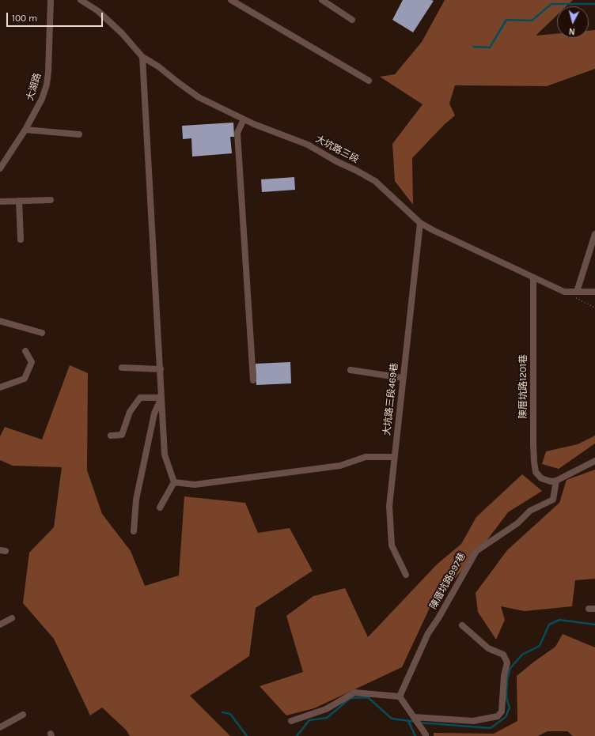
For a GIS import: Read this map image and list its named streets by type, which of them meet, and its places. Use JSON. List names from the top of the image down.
{
  "streets": {
    "street": [
      "大湖路",
      "大坑路三段",
      "陳厝坑路1201巷",
      "大坑路三段469巷",
      "陳厝坑路997巷"
    ]
  },
  "crossings": [
    ["大坑路三段", "陳厝坑路1201巷"],
    ["大坑路三段", "大坑路三段469巷"],
    ["陳厝坑路1201巷", "陳厝坑路997巷"]
  ],
  "scale_bar": "100 m",
  "north": "bottom"
}
